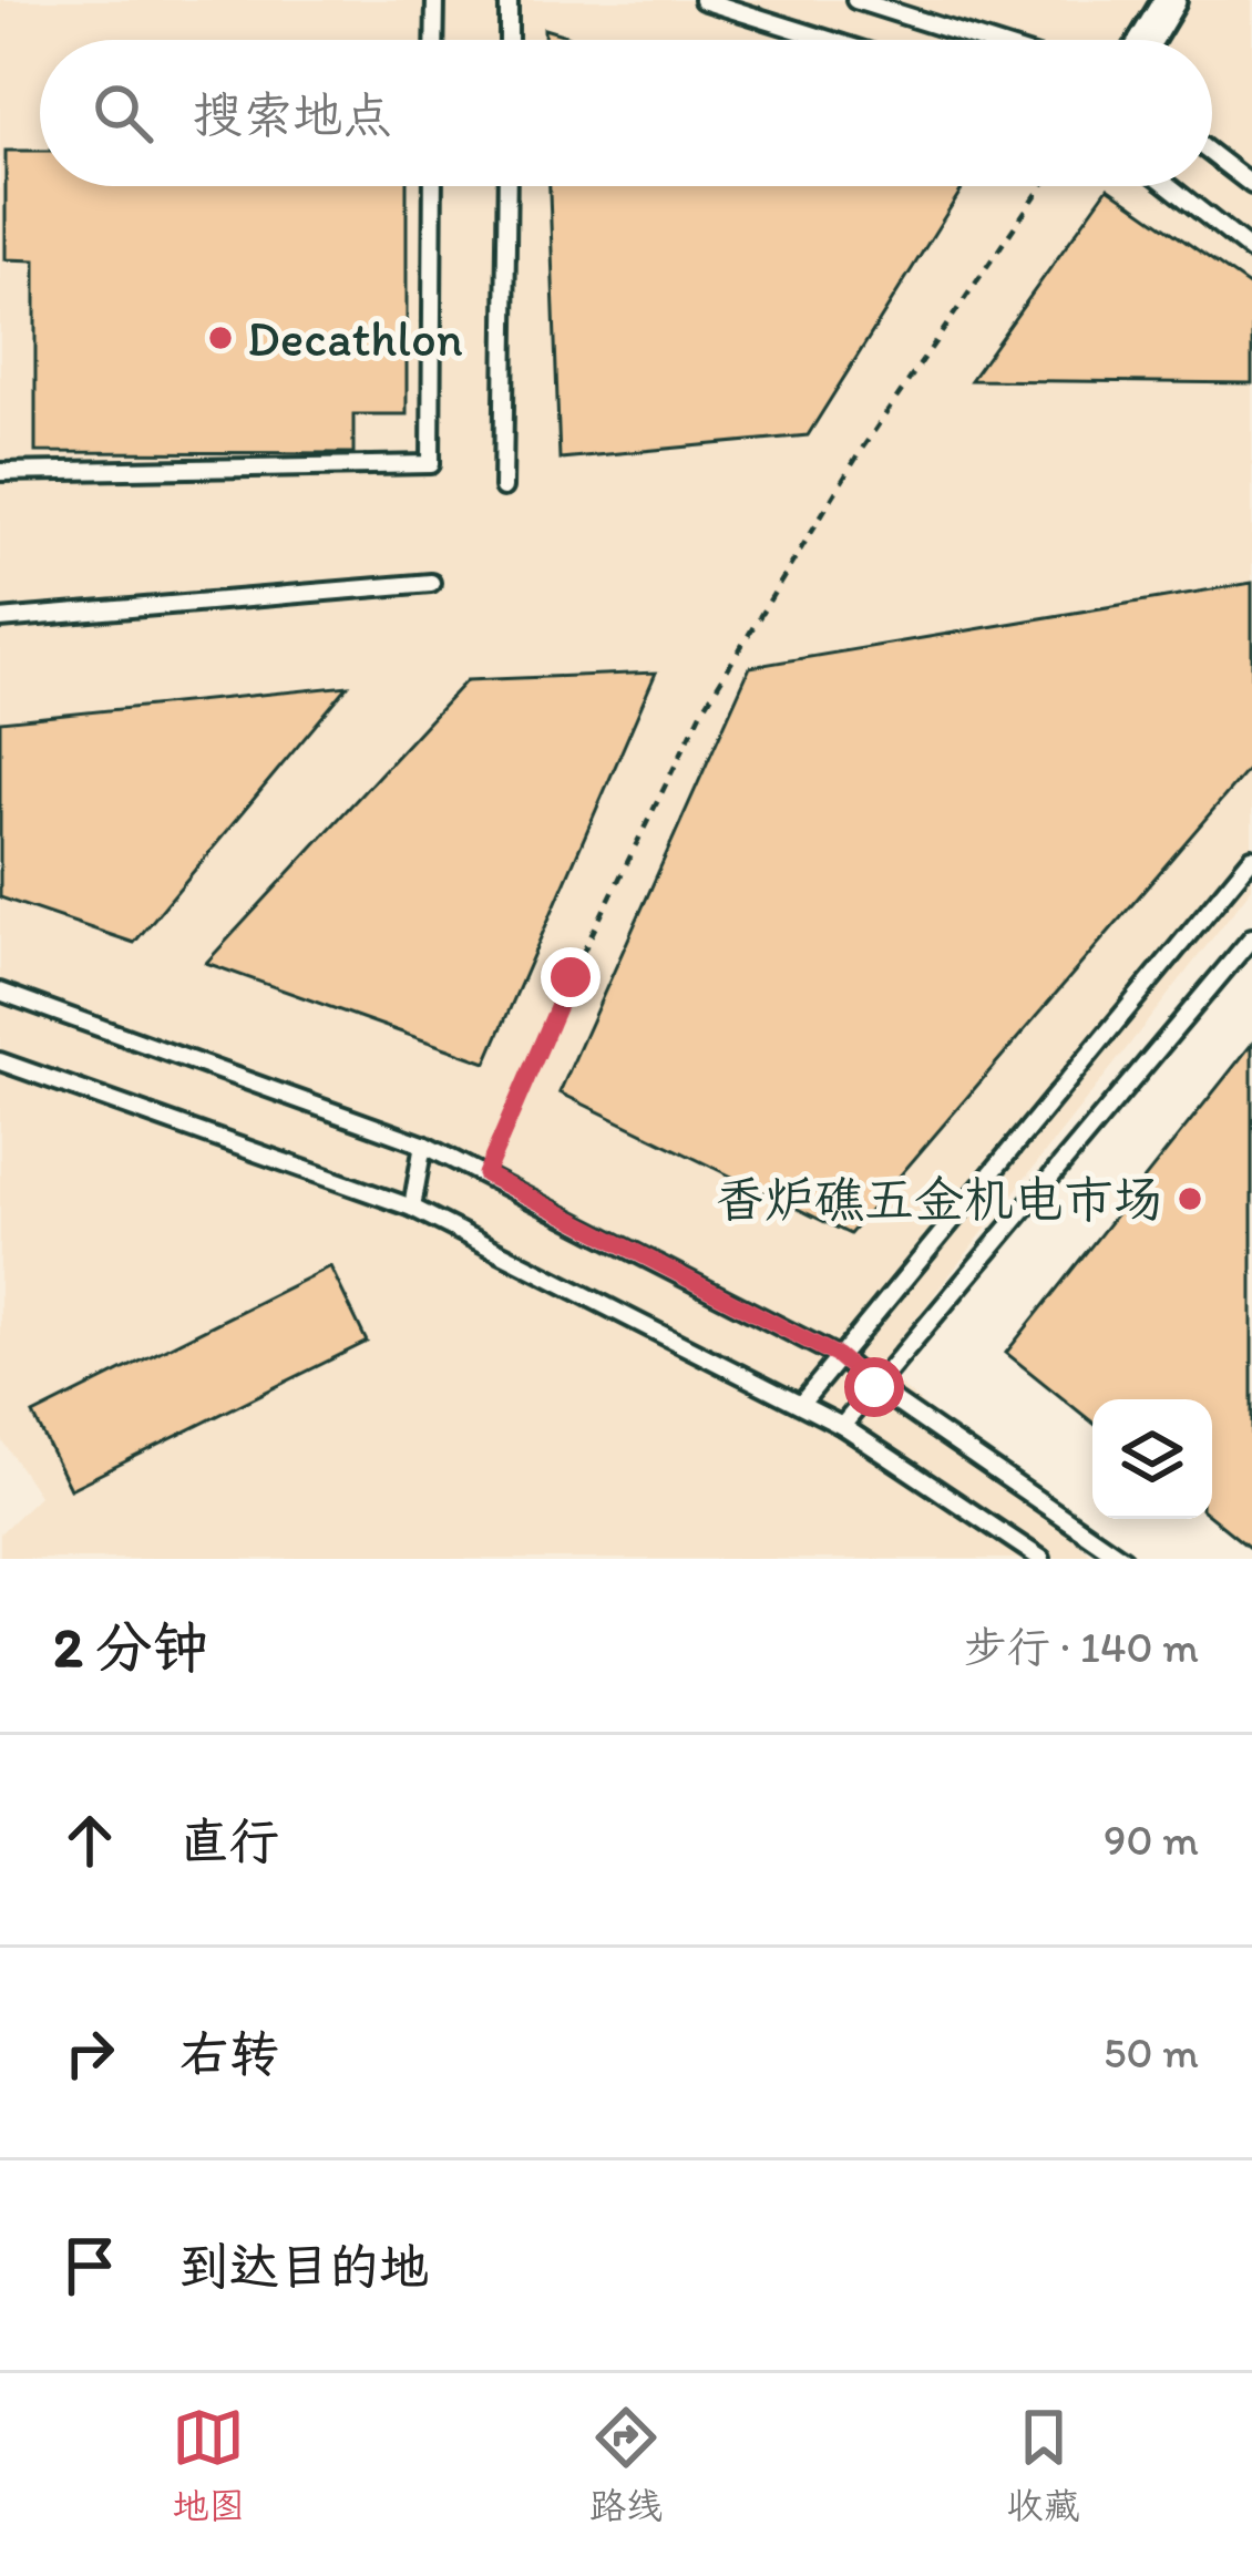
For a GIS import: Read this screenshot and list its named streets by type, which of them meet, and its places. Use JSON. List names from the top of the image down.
{
  "places": ["Decathlon", "香炉礁五金机电市场"],
  "page": {
    "search": "搜索地点",
    "heading": ["2 分钟", "步行 · 140 m"],
    "list": [
      ["直行", "90 m"],
      ["右转", "50 m"],
      "到达目的地"
    ],
    "nav": ["地图", "路线", "收藏"]
  }
}
